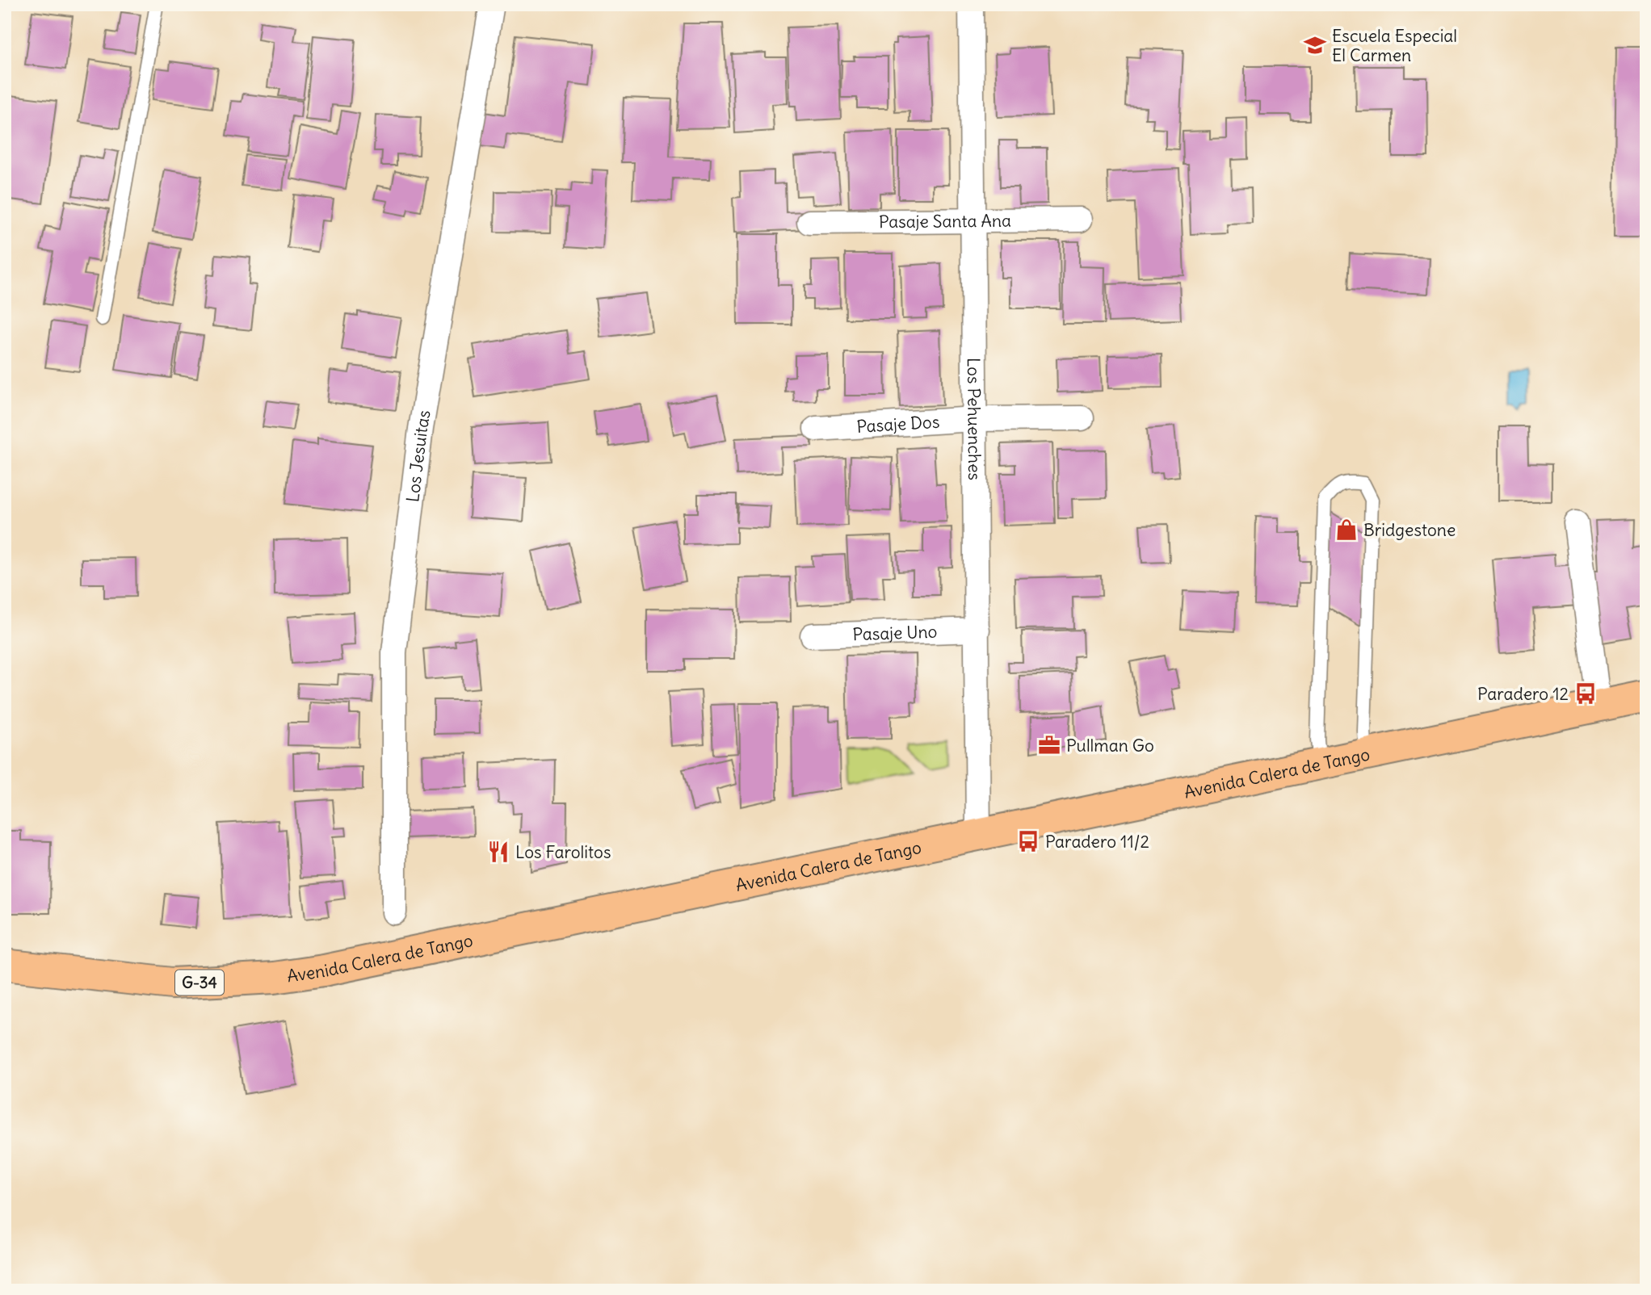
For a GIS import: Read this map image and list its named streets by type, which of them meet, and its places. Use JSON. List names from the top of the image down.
{
  "streets": {
    "main road": ["Avenida Calera de Tango", "G-34"],
    "street": [
      "Pasaje Santa Ana",
      "Los Pehuenches",
      "Pasaje Dos",
      "Los Jesuitas",
      "Pasaje Uno"
    ]
  },
  "crossings": [
    ["Pasaje Santa Ana", "Los Pehuenches"],
    ["Los Pehuenches", "Pasaje Dos"],
    ["Los Pehuenches", "Pasaje Uno"],
    ["Los Pehuenches", "Avenida Calera de Tango"]
  ],
  "places": {
    "school or university": ["Escuela Especial El Carmen"],
    "shop": ["Bridgestone"],
    "bus stop": ["Paradero 12", "Paradero 11/2"],
    "office": ["Pullman Go"],
    "restaurant": ["Los Farolitos"]
  }
}
